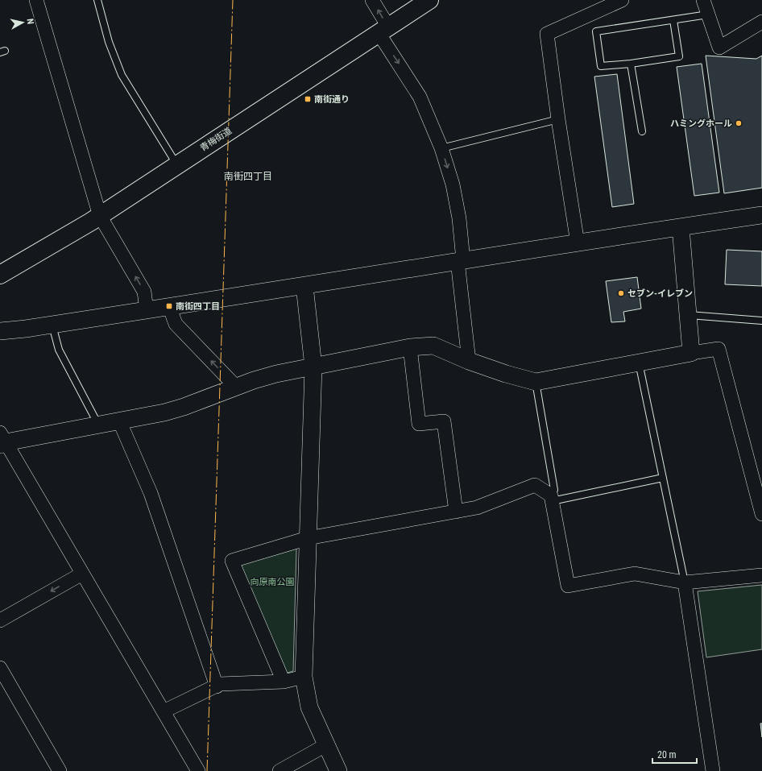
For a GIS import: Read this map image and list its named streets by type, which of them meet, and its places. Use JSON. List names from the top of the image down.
{
  "streets": {
    "main road": ["青梅街道"]
  },
  "districts": ["南街四丁目"],
  "parks": ["向原南公園"],
  "places": {
    "transit": ["南街通り", "南街四丁目"],
    "other": ["ハミングホール", "セブン-イレブン"]
  },
  "scale_bar": "20 m",
  "north": "right"
}
